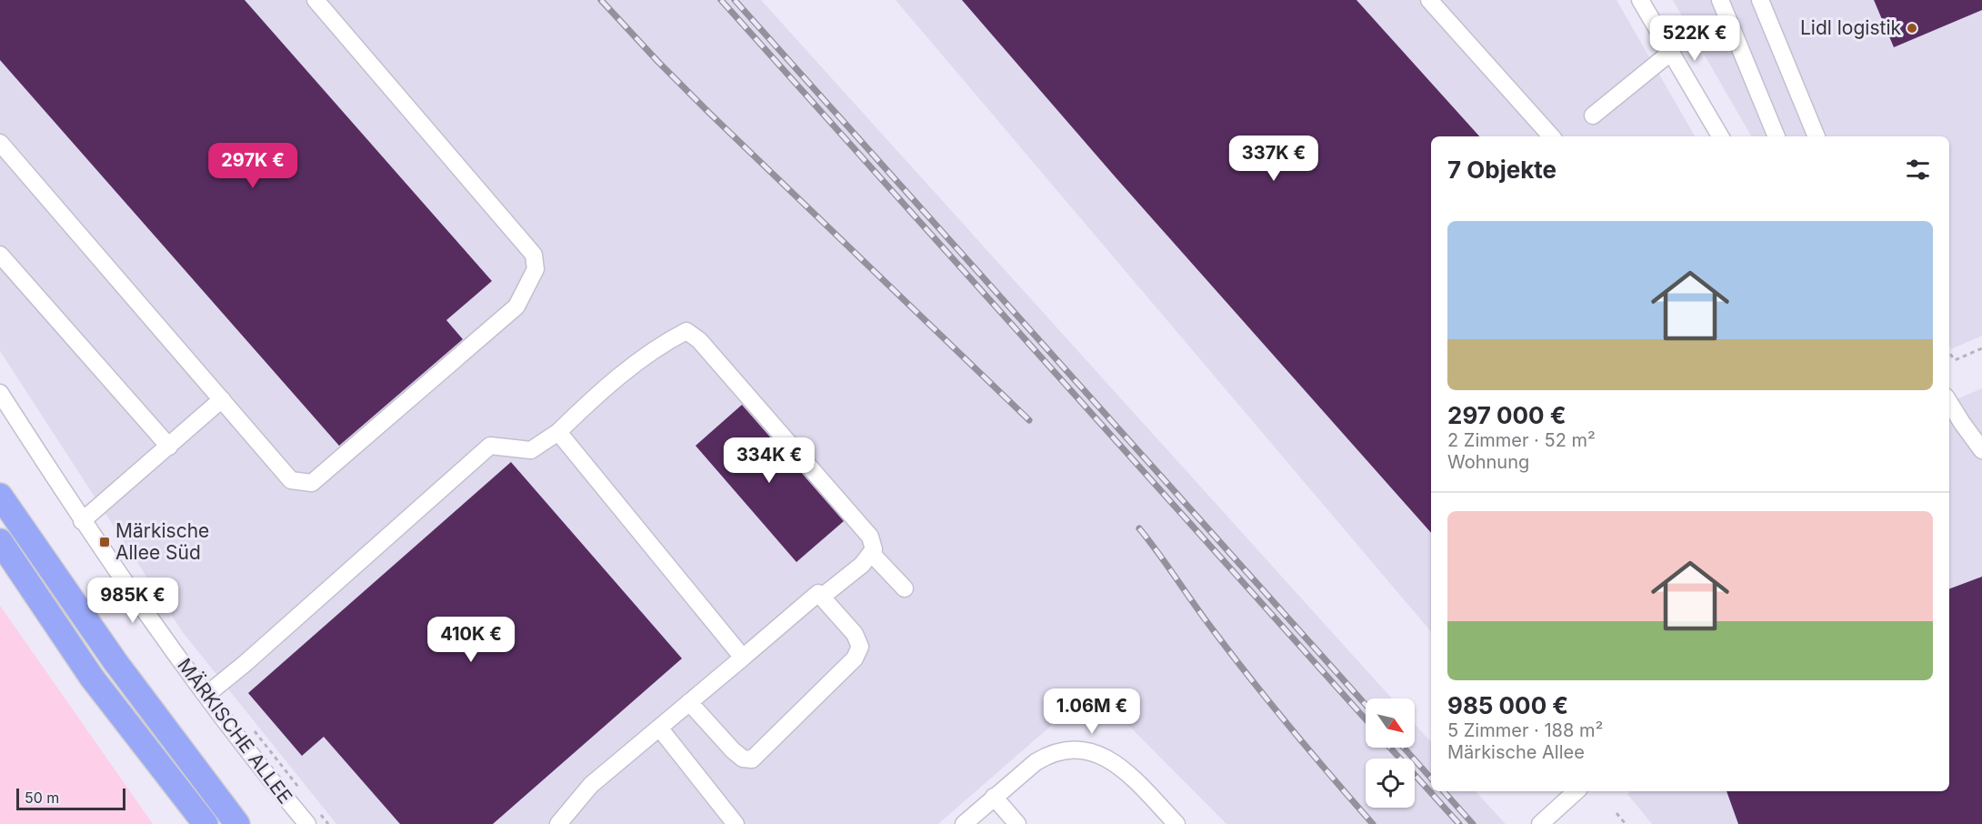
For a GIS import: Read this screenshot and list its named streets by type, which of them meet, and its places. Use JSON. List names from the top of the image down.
{
  "streets": {
    "street": ["MÄRKISCHE ALLEE"]
  },
  "places": {
    "other": ["Lidl logistik"],
    "transit": ["Märkische Allee Süd"]
  },
  "scale_bar": "50 m",
  "north": "bottom right",
  "page": {
    "price": [
      "522K €",
      "337K €",
      "297K €",
      "334K €",
      "985K €",
      "410K €",
      "1.06M €"
    ],
    "heading": "7 Objekte",
    "list": [
      {
        "name": "297 000 €",
        "note": "2 Zimmer · 52 m² · Wohnung"
      },
      {
        "name": "985 000 €",
        "note": "5 Zimmer · 188 m² · Märkische Allee"
      }
    ],
    "scale": "50 m"
  }
}
